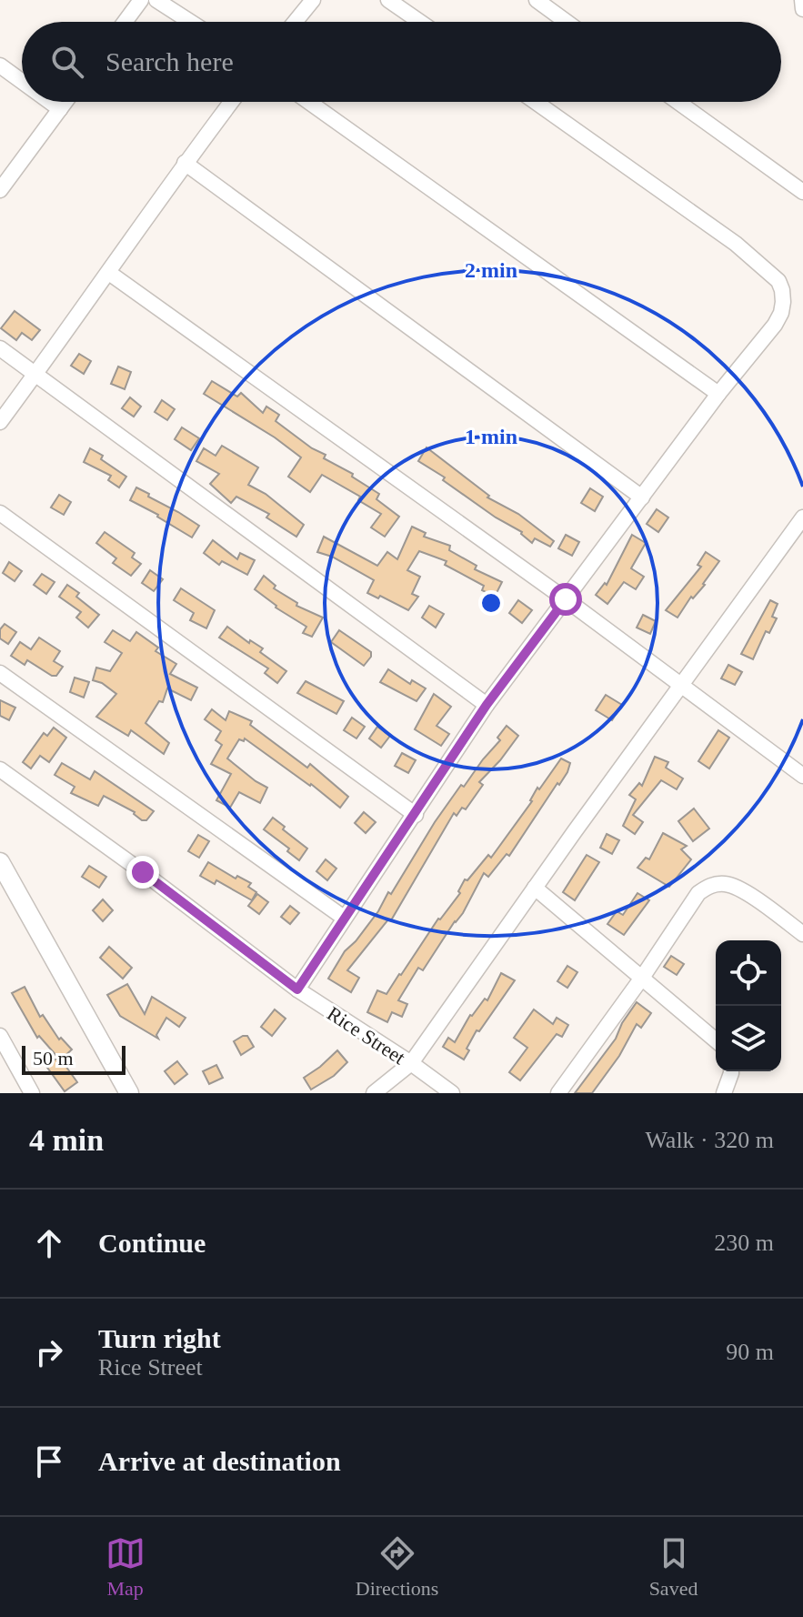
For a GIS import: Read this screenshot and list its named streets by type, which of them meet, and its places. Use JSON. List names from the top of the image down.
{
  "streets": {
    "street": ["Rice Street"]
  },
  "scale_bar": "50 m",
  "page": {
    "search": "Search here",
    "scale": "50 m",
    "heading": ["4 min", "Walk · 320 m"],
    "list": [
      ["Continue", "230 m"],
      ["Turn right", "Rice Street", "90 m"],
      "Arrive at destination"
    ],
    "nav": ["Map", "Directions", "Saved"]
  },
  "rings": ["2 min", "1 min"]
}
